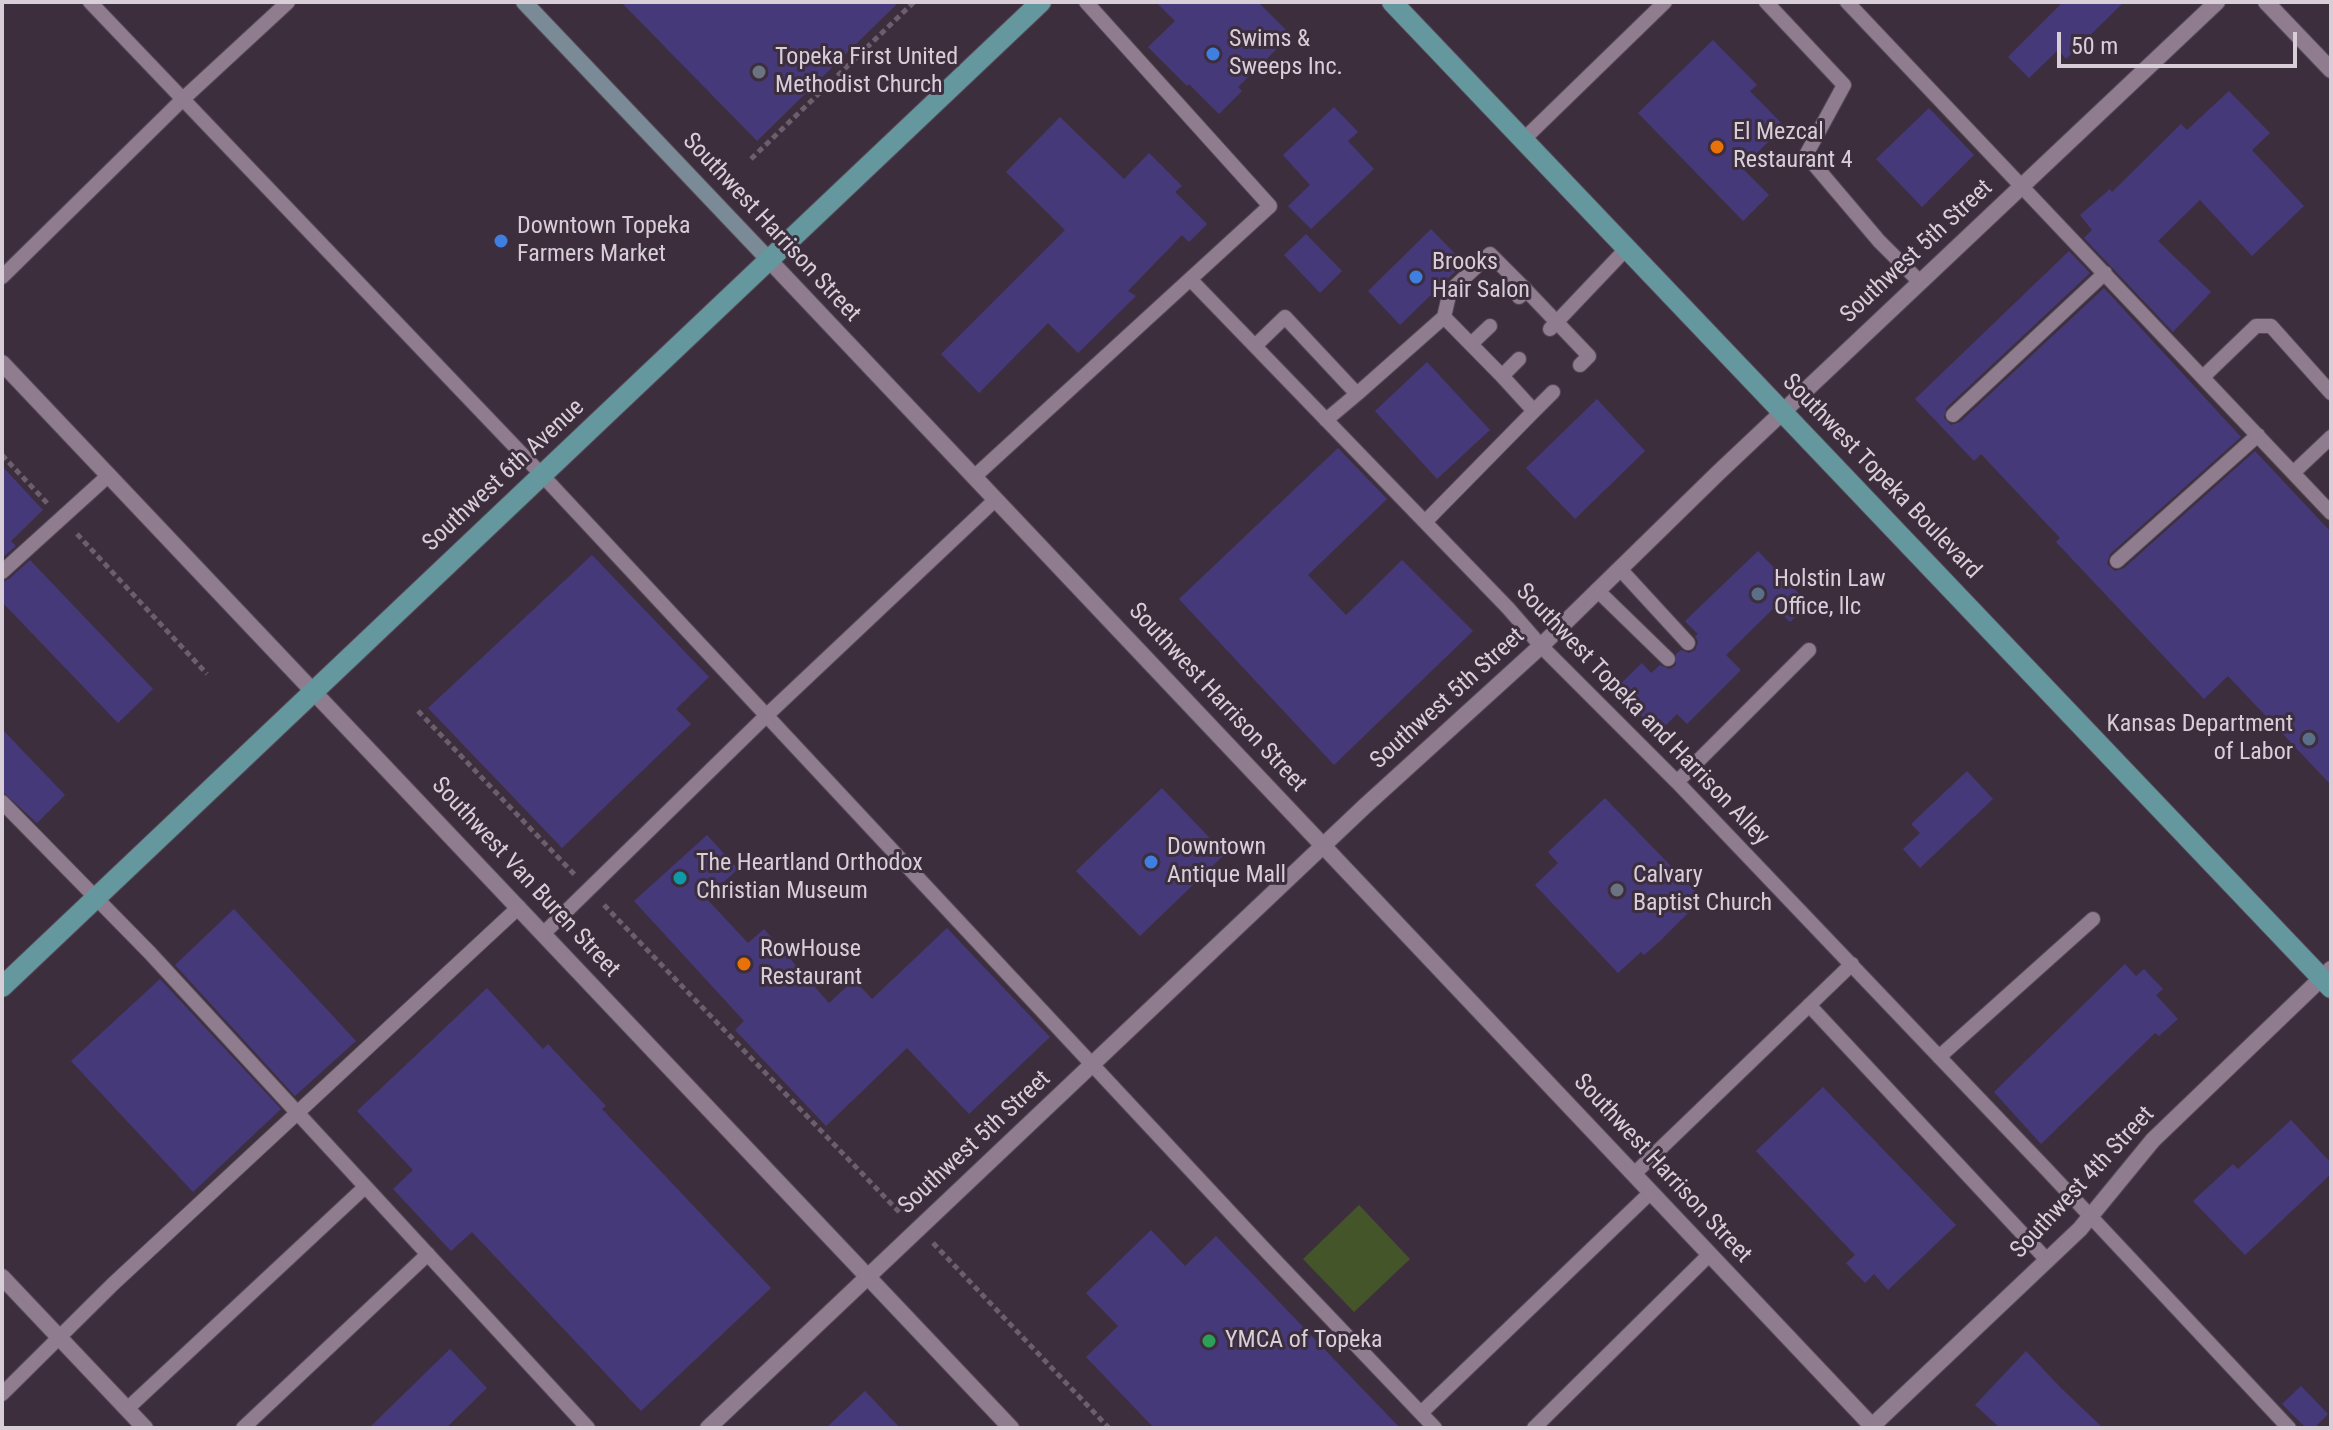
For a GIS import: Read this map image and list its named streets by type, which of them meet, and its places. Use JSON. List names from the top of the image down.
{
  "streets": {
    "main road": ["Southwest Harrison Street", "Southwest 6th Avenue", "Southwest Topeka Boulevard"],
    "street": ["Southwest 5th Street", "Southwest Van Buren Street", "Southwest 4th Street"],
    "lane": ["Southwest Topeka and Harrison Alley"]
  },
  "crossings": [
    ["Southwest Harrison Street", "Southwest 5th Street"],
    ["Southwest Harrison Street", "Southwest 6th Avenue"],
    ["Southwest Harrison Street", "Southwest 4th Street"],
    ["Southwest 5th Street", "Southwest Topeka Boulevard"],
    ["Southwest 5th Street", "Southwest Topeka and Harrison Alley"],
    ["Southwest 5th Street", "Southwest Van Buren Street"],
    ["Southwest 6th Avenue", "Southwest Van Buren Street"],
    ["Southwest Topeka Boulevard", "Southwest 4th Street"],
    ["Southwest Topeka and Harrison Alley", "Southwest 4th Street"]
  ],
  "places": [
    "Swims & Sweeps Inc.",
    "Topeka First United Methodist Church",
    "El Mezcal Restaurant 4",
    "Downtown Topeka Farmers Market",
    "Brooks Hair Salon",
    "Holstin Law Office, llc",
    "Kansas Department of Labor",
    "Downtown Antique Mall",
    "The Heartland Orthodox Christian Museum",
    "Calvary Baptist Church",
    "RowHouse Restaurant",
    "YMCA of Topeka"
  ],
  "scale_bar": "50 m"
}
